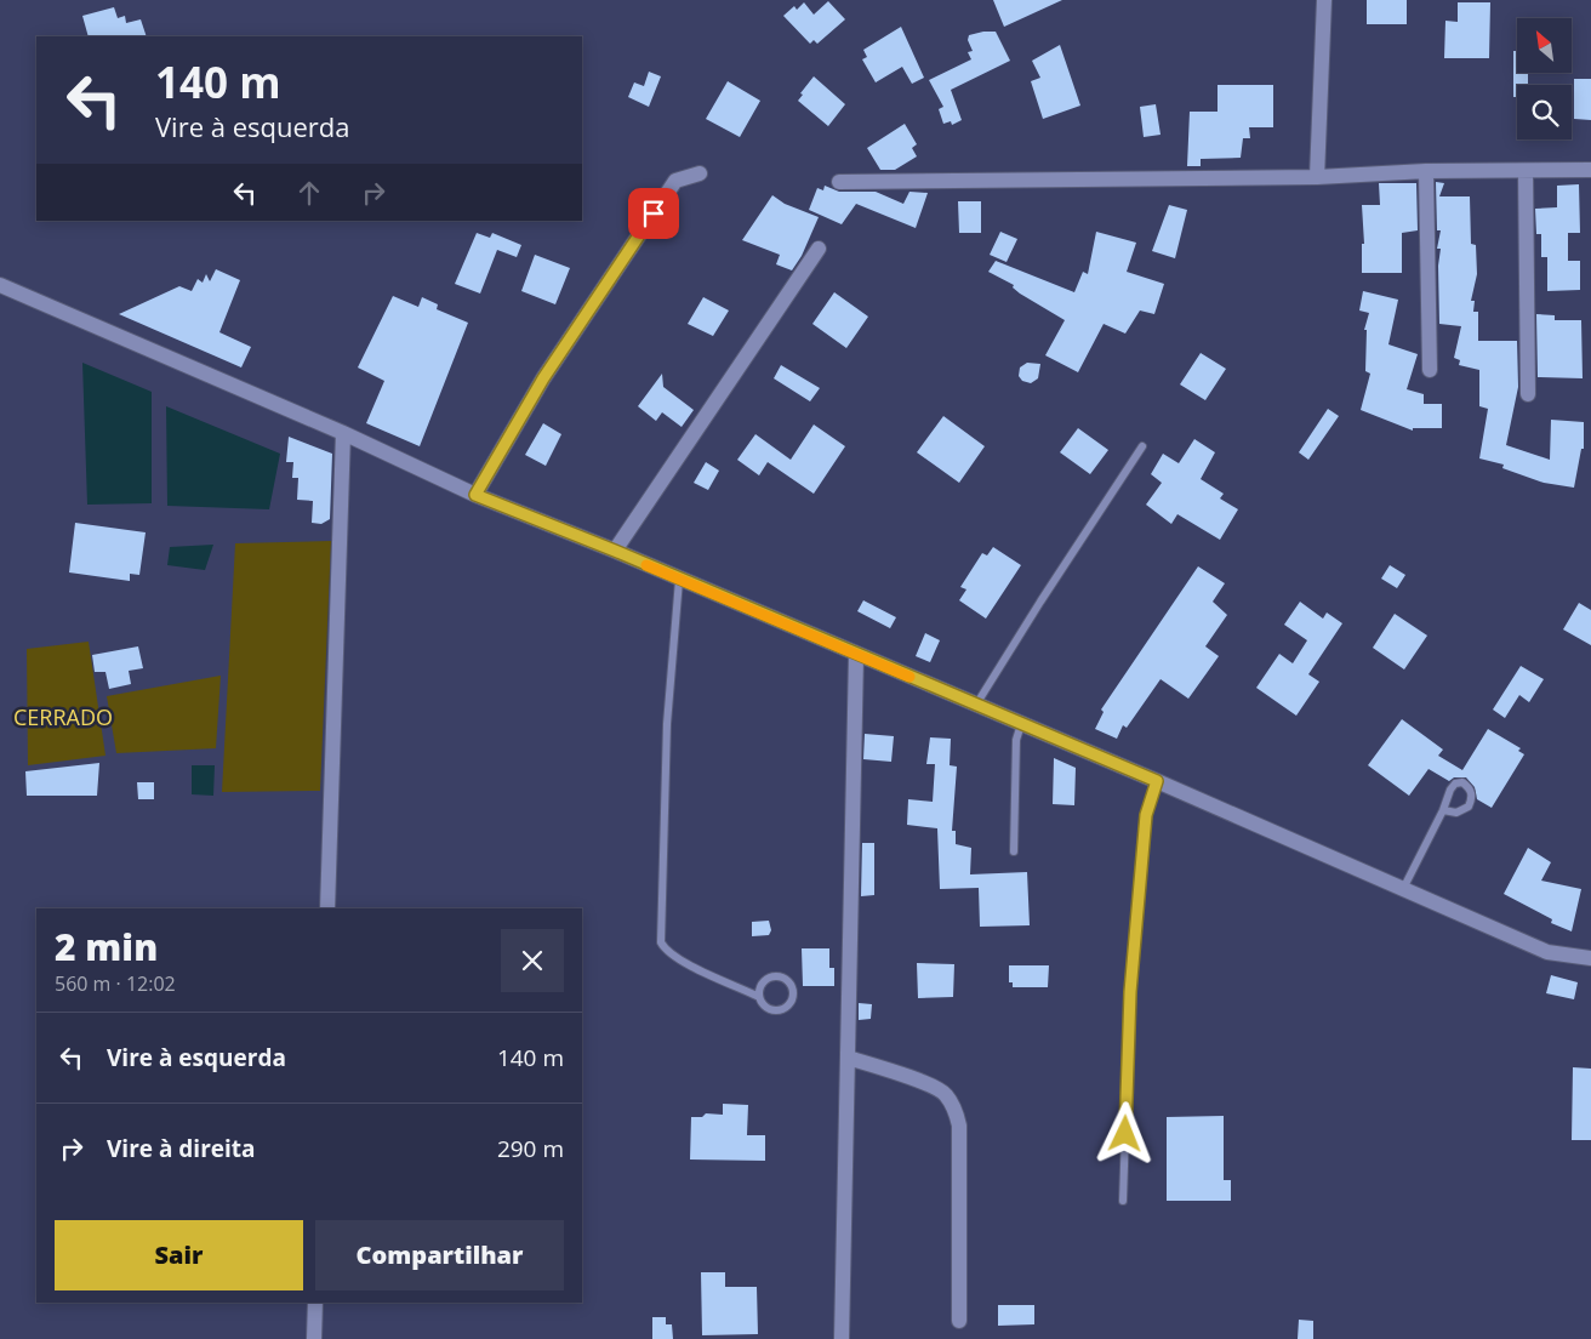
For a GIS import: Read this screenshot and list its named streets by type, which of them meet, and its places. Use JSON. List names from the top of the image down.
{
  "parks": ["CERRADO"],
  "north": "top left",
  "page": {
    "turn": ["140 m", "Vire à esquerda"],
    "heading": ["2 min", "560 m · 12:02"],
    "list": [
      {
        "name": "Vire à esquerda",
        "value": "140 m"
      },
      {
        "name": "Vire à direita",
        "value": "290 m"
      }
    ],
    "buttons": ["Sair", "Compartilhar"]
  }
}
